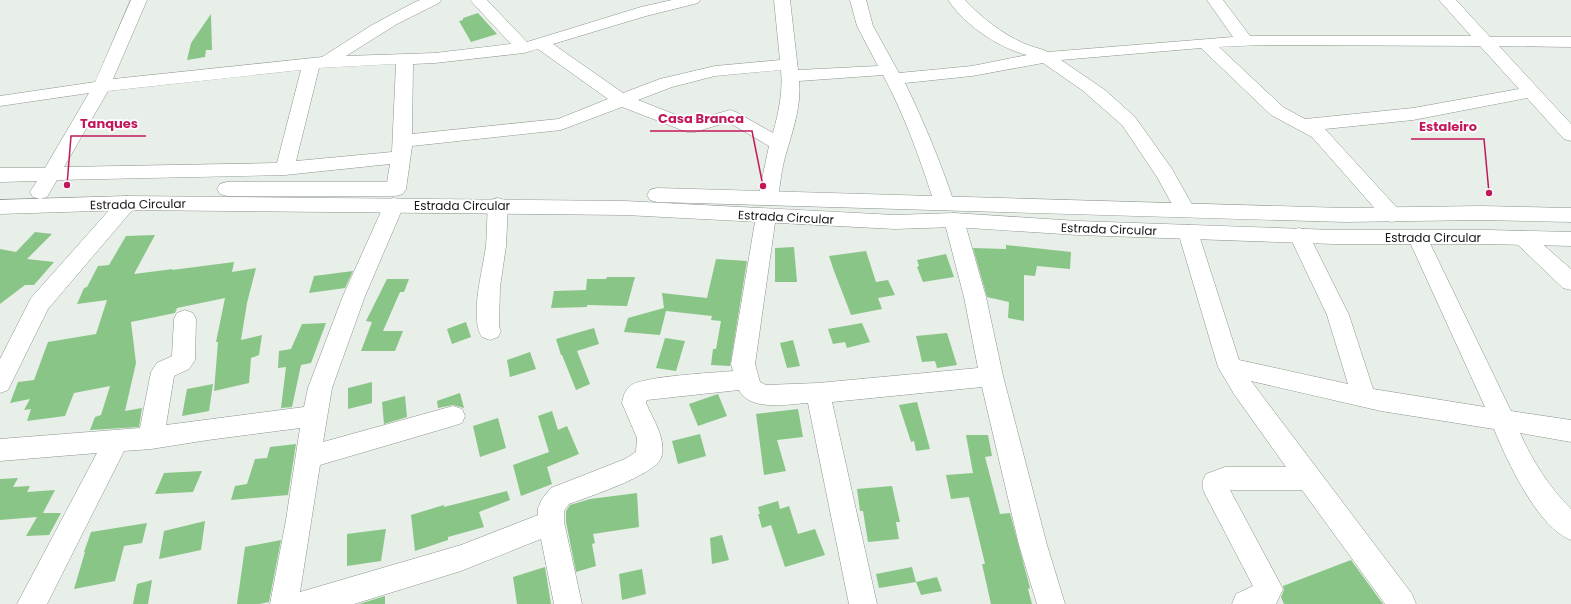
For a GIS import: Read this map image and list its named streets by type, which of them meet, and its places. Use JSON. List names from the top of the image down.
{
  "streets": {
    "street": ["Estrada Circular"]
  },
  "places": ["Tanques", "Casa Branca", "Estaleiro"]
}
